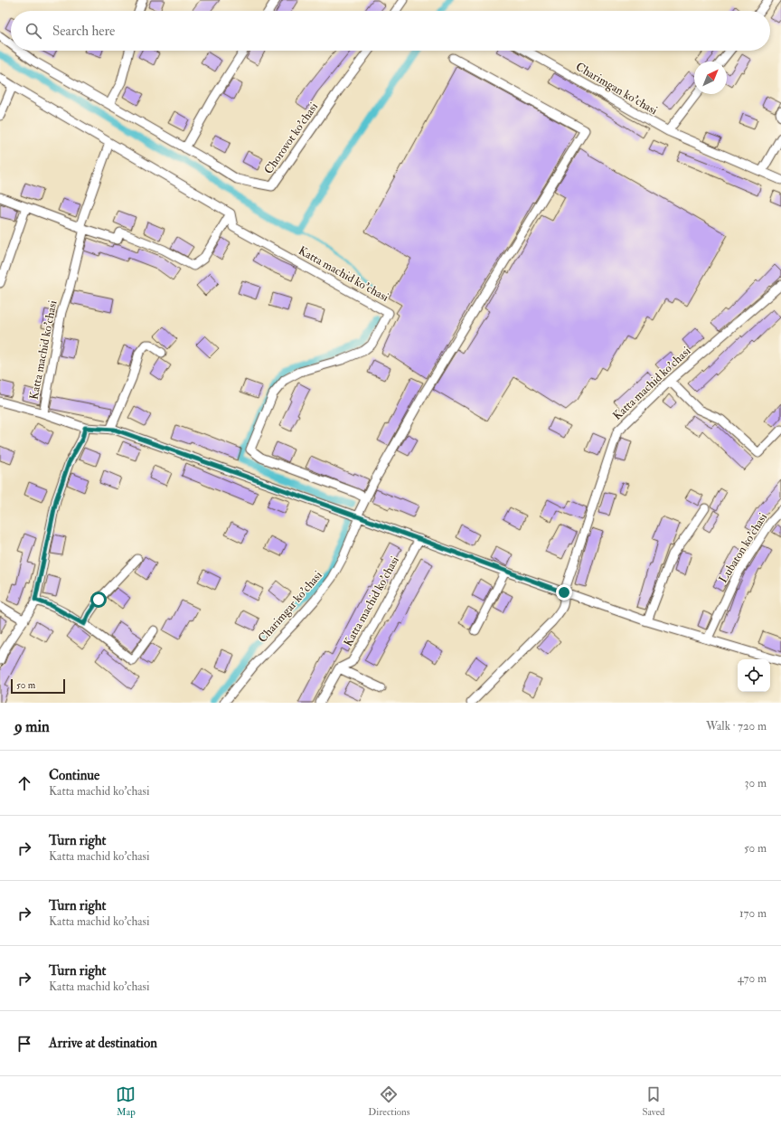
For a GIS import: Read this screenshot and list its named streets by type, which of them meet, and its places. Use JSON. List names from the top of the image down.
{
  "streets": {
    "street": [
      "Charimgan ko'chasi",
      "Chorovot ko'chasi",
      "Katta machid ko'chasi",
      "Lubaton ko'chasi",
      "Charimgar ko'chasi"
    ]
  },
  "crossings": [
    ["Katta machid ko'chasi", "Lubaton ko'chasi"],
    ["Katta machid ko'chasi", "Charimgar ko'chasi"]
  ],
  "scale_bar": "50 m",
  "north": "top right",
  "page": {
    "search": "Search here",
    "scale": "50 m",
    "heading": ["9 min", "Walk · 720 m"],
    "list": [
      ["Continue", "Katta machid ko'chasi", "30 m"],
      ["Turn right", "Katta machid ko'chasi", "50 m"],
      ["Turn right", "Katta machid ko'chasi", "170 m"],
      ["Turn right", "Katta machid ko'chasi", "470 m"],
      "Arrive at destination"
    ],
    "nav": ["Map", "Directions", "Saved"]
  }
}
